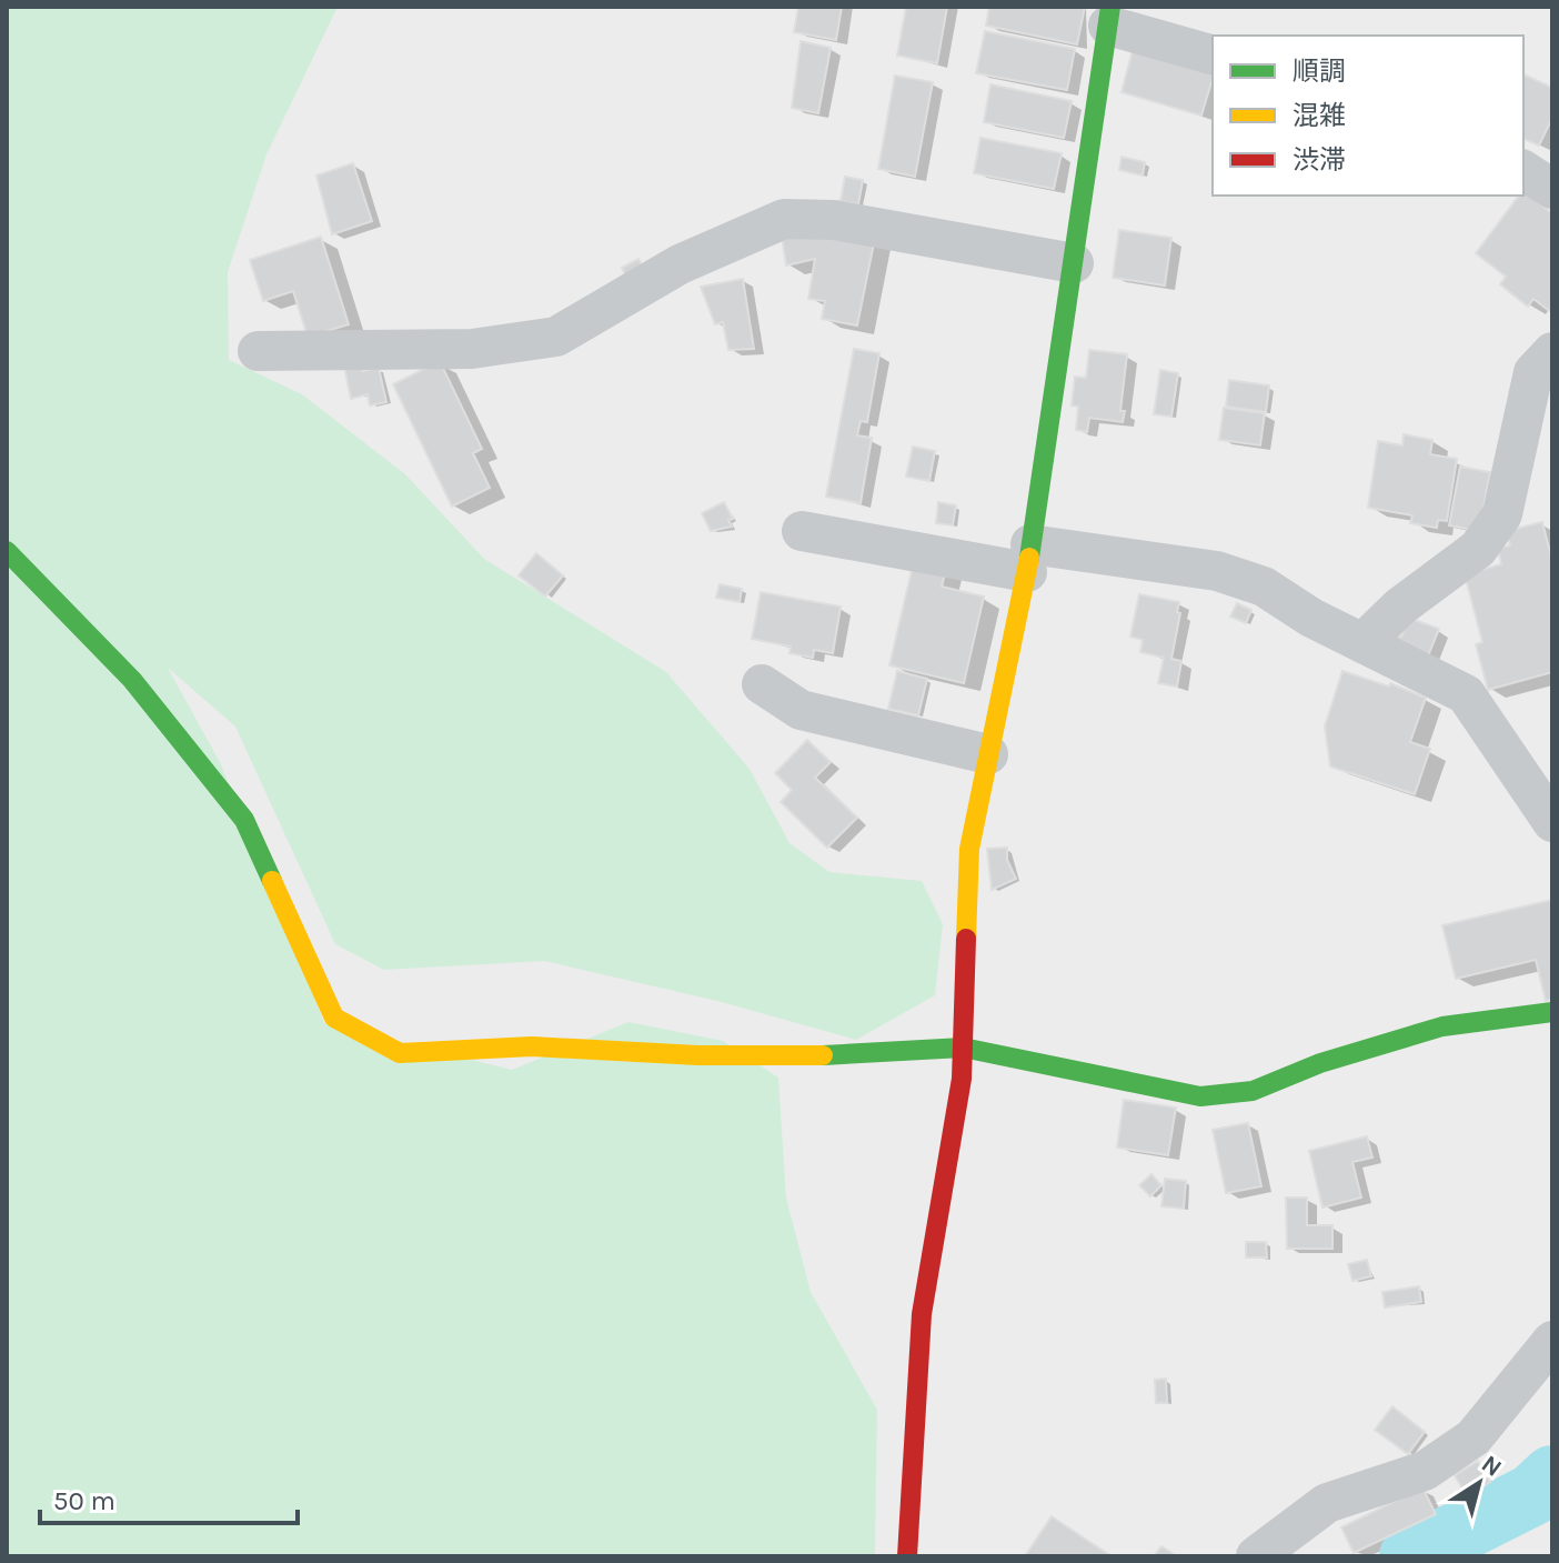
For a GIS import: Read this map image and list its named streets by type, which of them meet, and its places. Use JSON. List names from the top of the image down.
{
  "legend": ["順調", "混雑", "渋滞"],
  "scale_bar": "50 m",
  "north": "top right"
}
